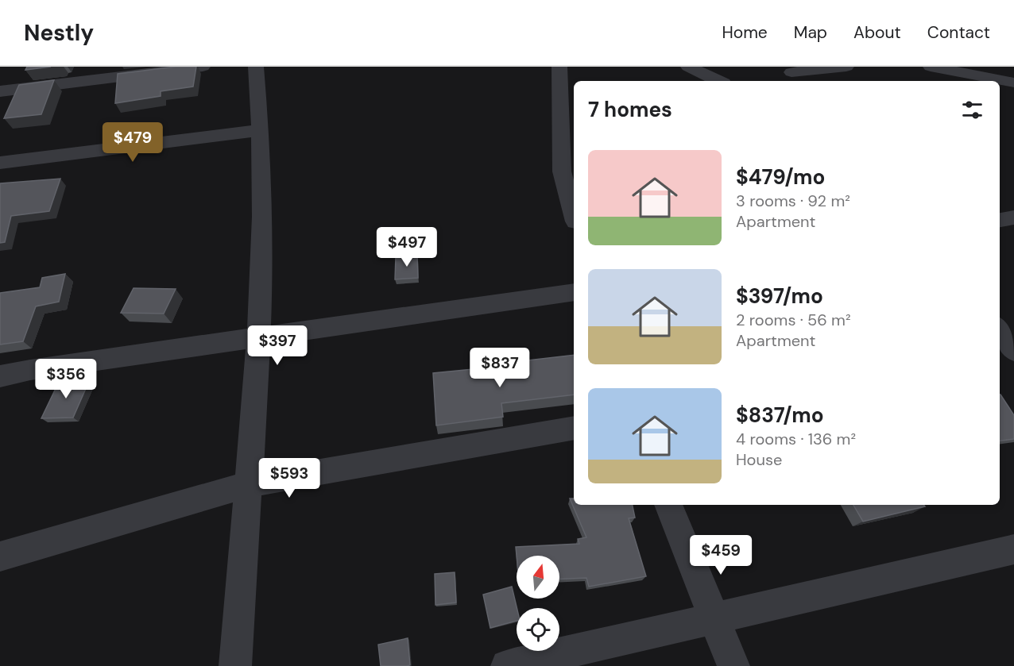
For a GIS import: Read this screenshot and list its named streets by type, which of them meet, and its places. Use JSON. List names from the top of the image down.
{
  "north": "top",
  "page": {
    "header": "Nestly",
    "nav": [
      "Home",
      "Map",
      "About",
      "Contact"
    ],
    "heading": "7 homes",
    "price": [
      "$479",
      "$497",
      "$397",
      "$837",
      "$356",
      "$593",
      "$459"
    ],
    "list": [
      {
        "name": "$479/mo",
        "note": "3 rooms · 92 m² · Apartment"
      },
      {
        "name": "$397/mo",
        "note": "2 rooms · 56 m² · Apartment"
      },
      {
        "name": "$837/mo",
        "note": "4 rooms · 136 m² · House"
      }
    ]
  }
}
